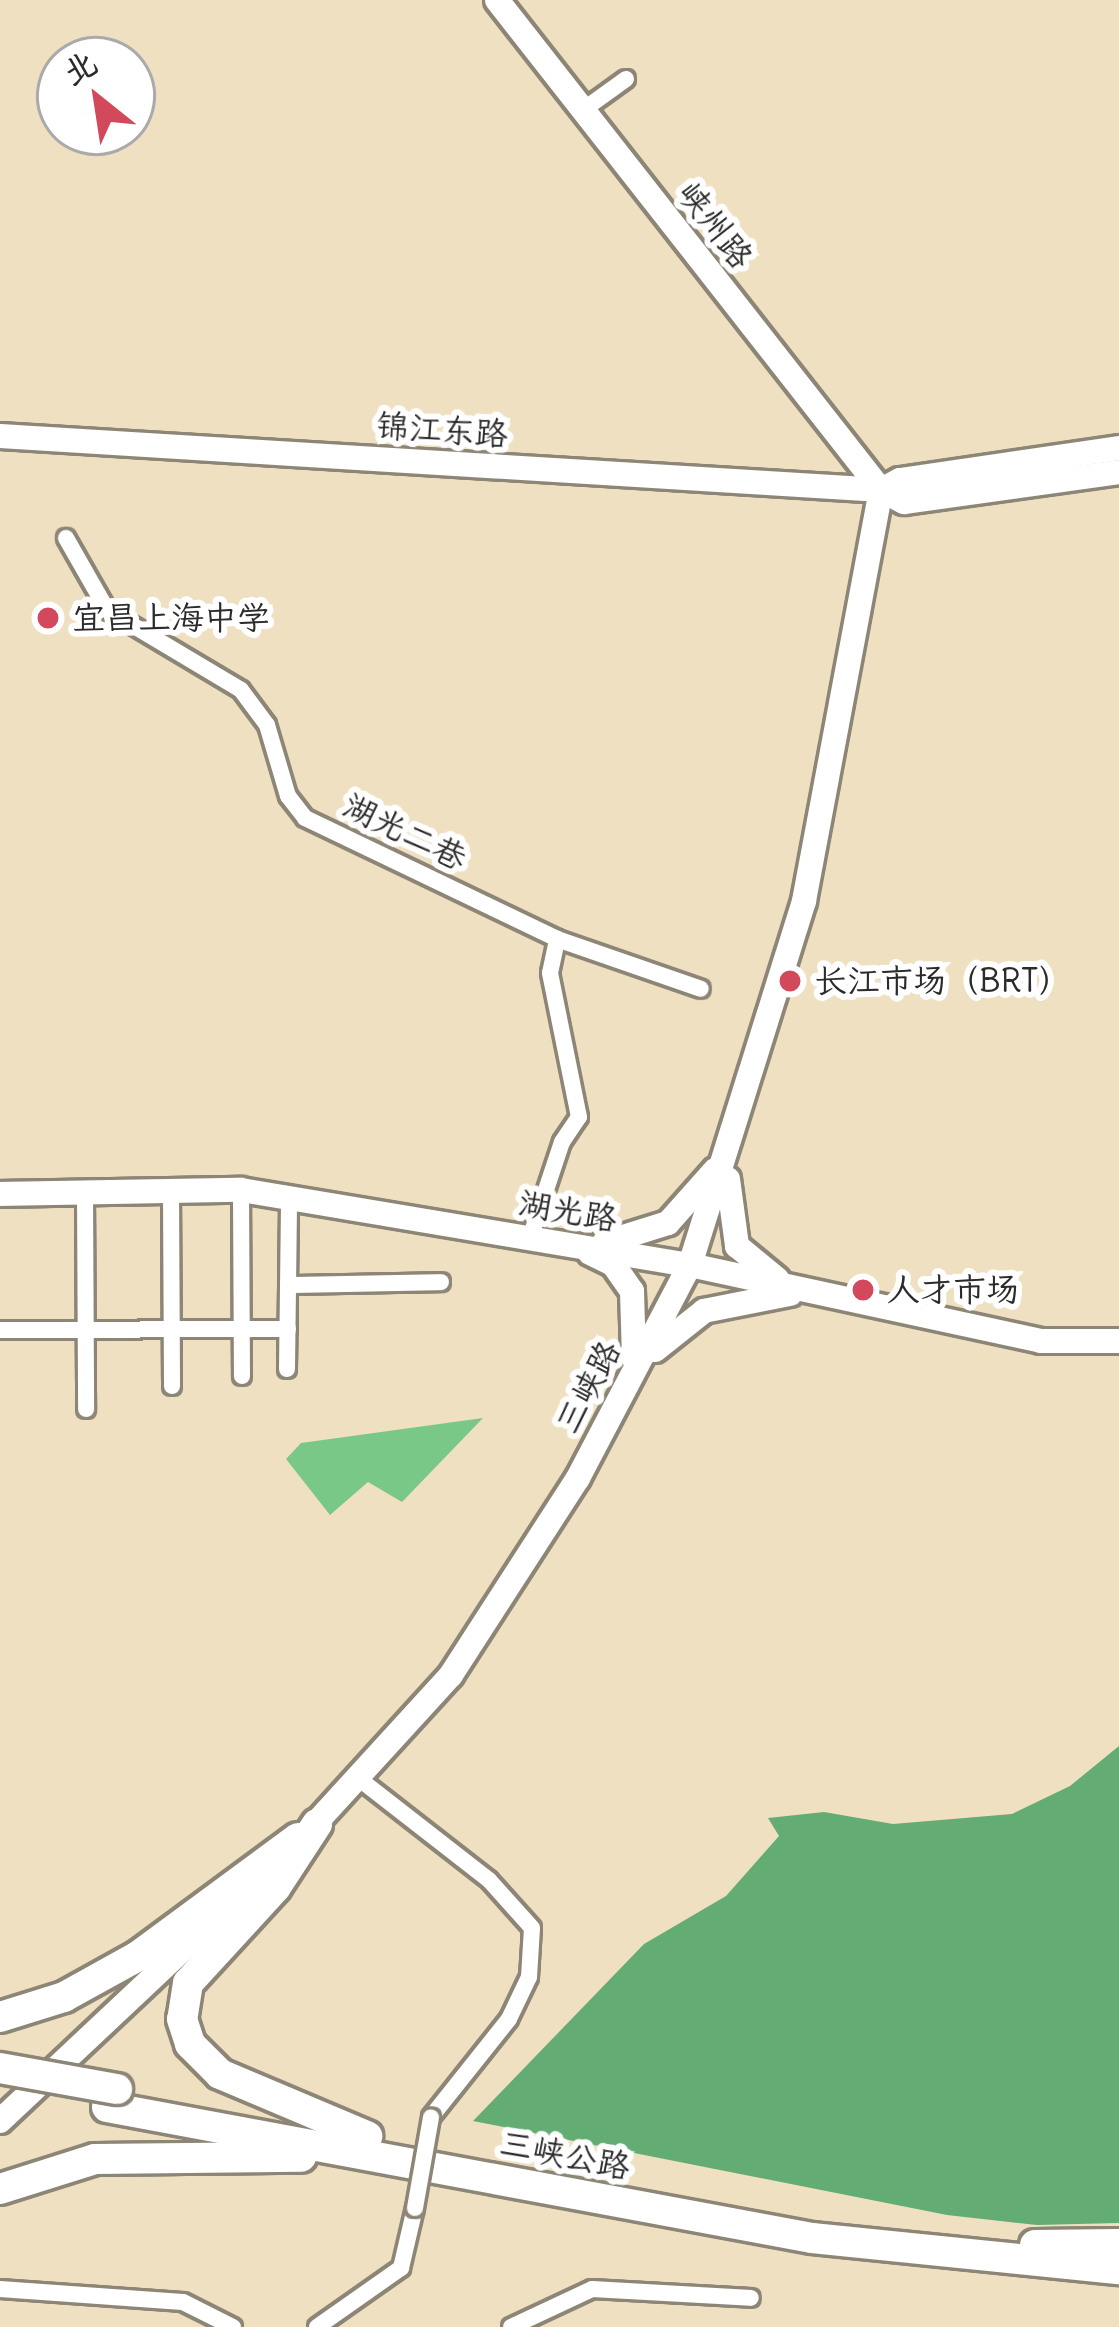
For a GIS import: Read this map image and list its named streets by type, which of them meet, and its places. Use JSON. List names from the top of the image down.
{
  "streets": {
    "highway": ["三峡公路"],
    "main road": [
      "峡州路",
      "锦江东路",
      "湖光路",
      "三峡路"
    ],
    "street": ["湖光二巷"]
  },
  "crossings": [
    ["峡州路", "锦江东路"],
    ["峡州路", "三峡路"],
    ["锦江东路", "三峡路"],
    ["湖光路", "三峡路"]
  ],
  "places": ["宜昌上海中学", "长江市场（BRT）", "人才市场"],
  "north": "top left"
}
